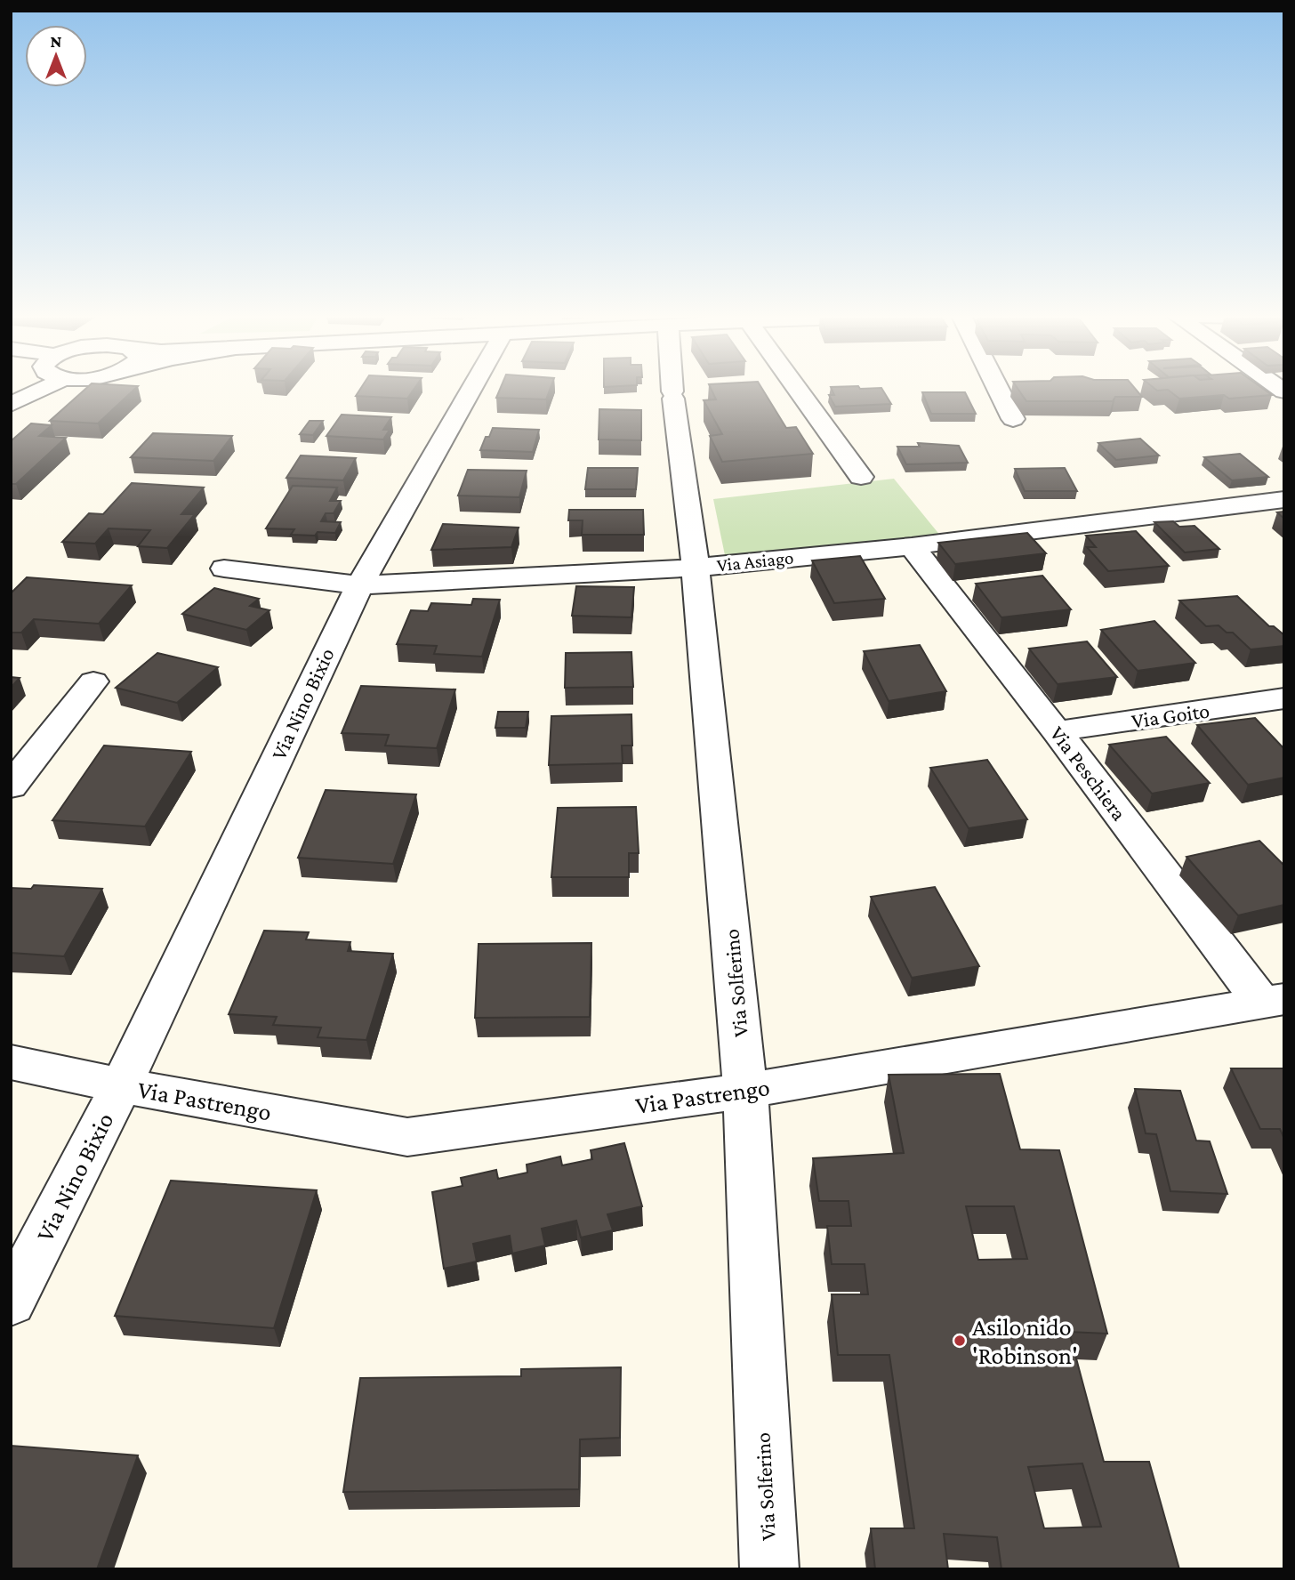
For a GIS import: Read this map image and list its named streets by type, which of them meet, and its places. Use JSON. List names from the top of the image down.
{
  "streets": {
    "street": [
      "Via Asiago",
      "Via Nino Bixio",
      "Via Goito",
      "Via Peschiera",
      "Via Solferino",
      "Via Pastrengo"
    ]
  },
  "crossings": [
    ["Via Asiago", "Via Nino Bixio"],
    ["Via Asiago", "Via Peschiera"],
    ["Via Asiago", "Via Solferino"],
    ["Via Nino Bixio", "Via Pastrengo"],
    ["Via Goito", "Via Peschiera"],
    ["Via Peschiera", "Via Pastrengo"],
    ["Via Solferino", "Via Pastrengo"]
  ],
  "places": ["Asilo nido 'Robinson'"],
  "north": "top"
}
